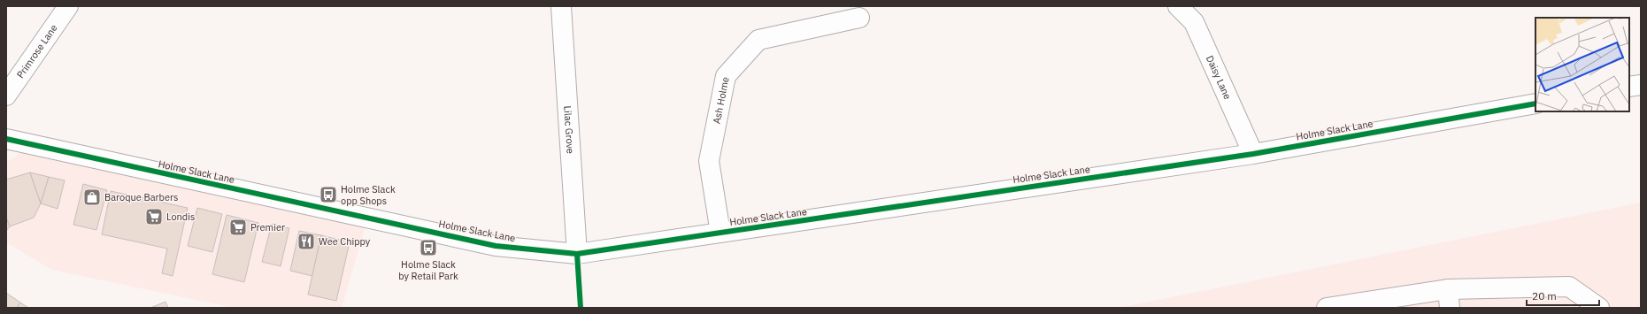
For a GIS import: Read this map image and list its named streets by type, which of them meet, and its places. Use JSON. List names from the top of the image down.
{
  "streets": {
    "street": [
      "Primrose Lane",
      "Daisy Lane",
      "Ash Holme",
      "Lilac Grove",
      "Holme Slack Lane"
    ]
  },
  "crossings": [
    ["Daisy Lane", "Holme Slack Lane"],
    ["Ash Holme", "Holme Slack Lane"],
    ["Lilac Grove", "Holme Slack Lane"]
  ],
  "places": {
    "bus stop": ["Holme Slack opp Shops", "Holme Slack by Retail Park"],
    "shop": ["Baroque Barbers"],
    "supermarket": ["Londis", "Premier"],
    "restaurant": ["Wee Chippy"]
  },
  "scale_bar": "20 m"
}
